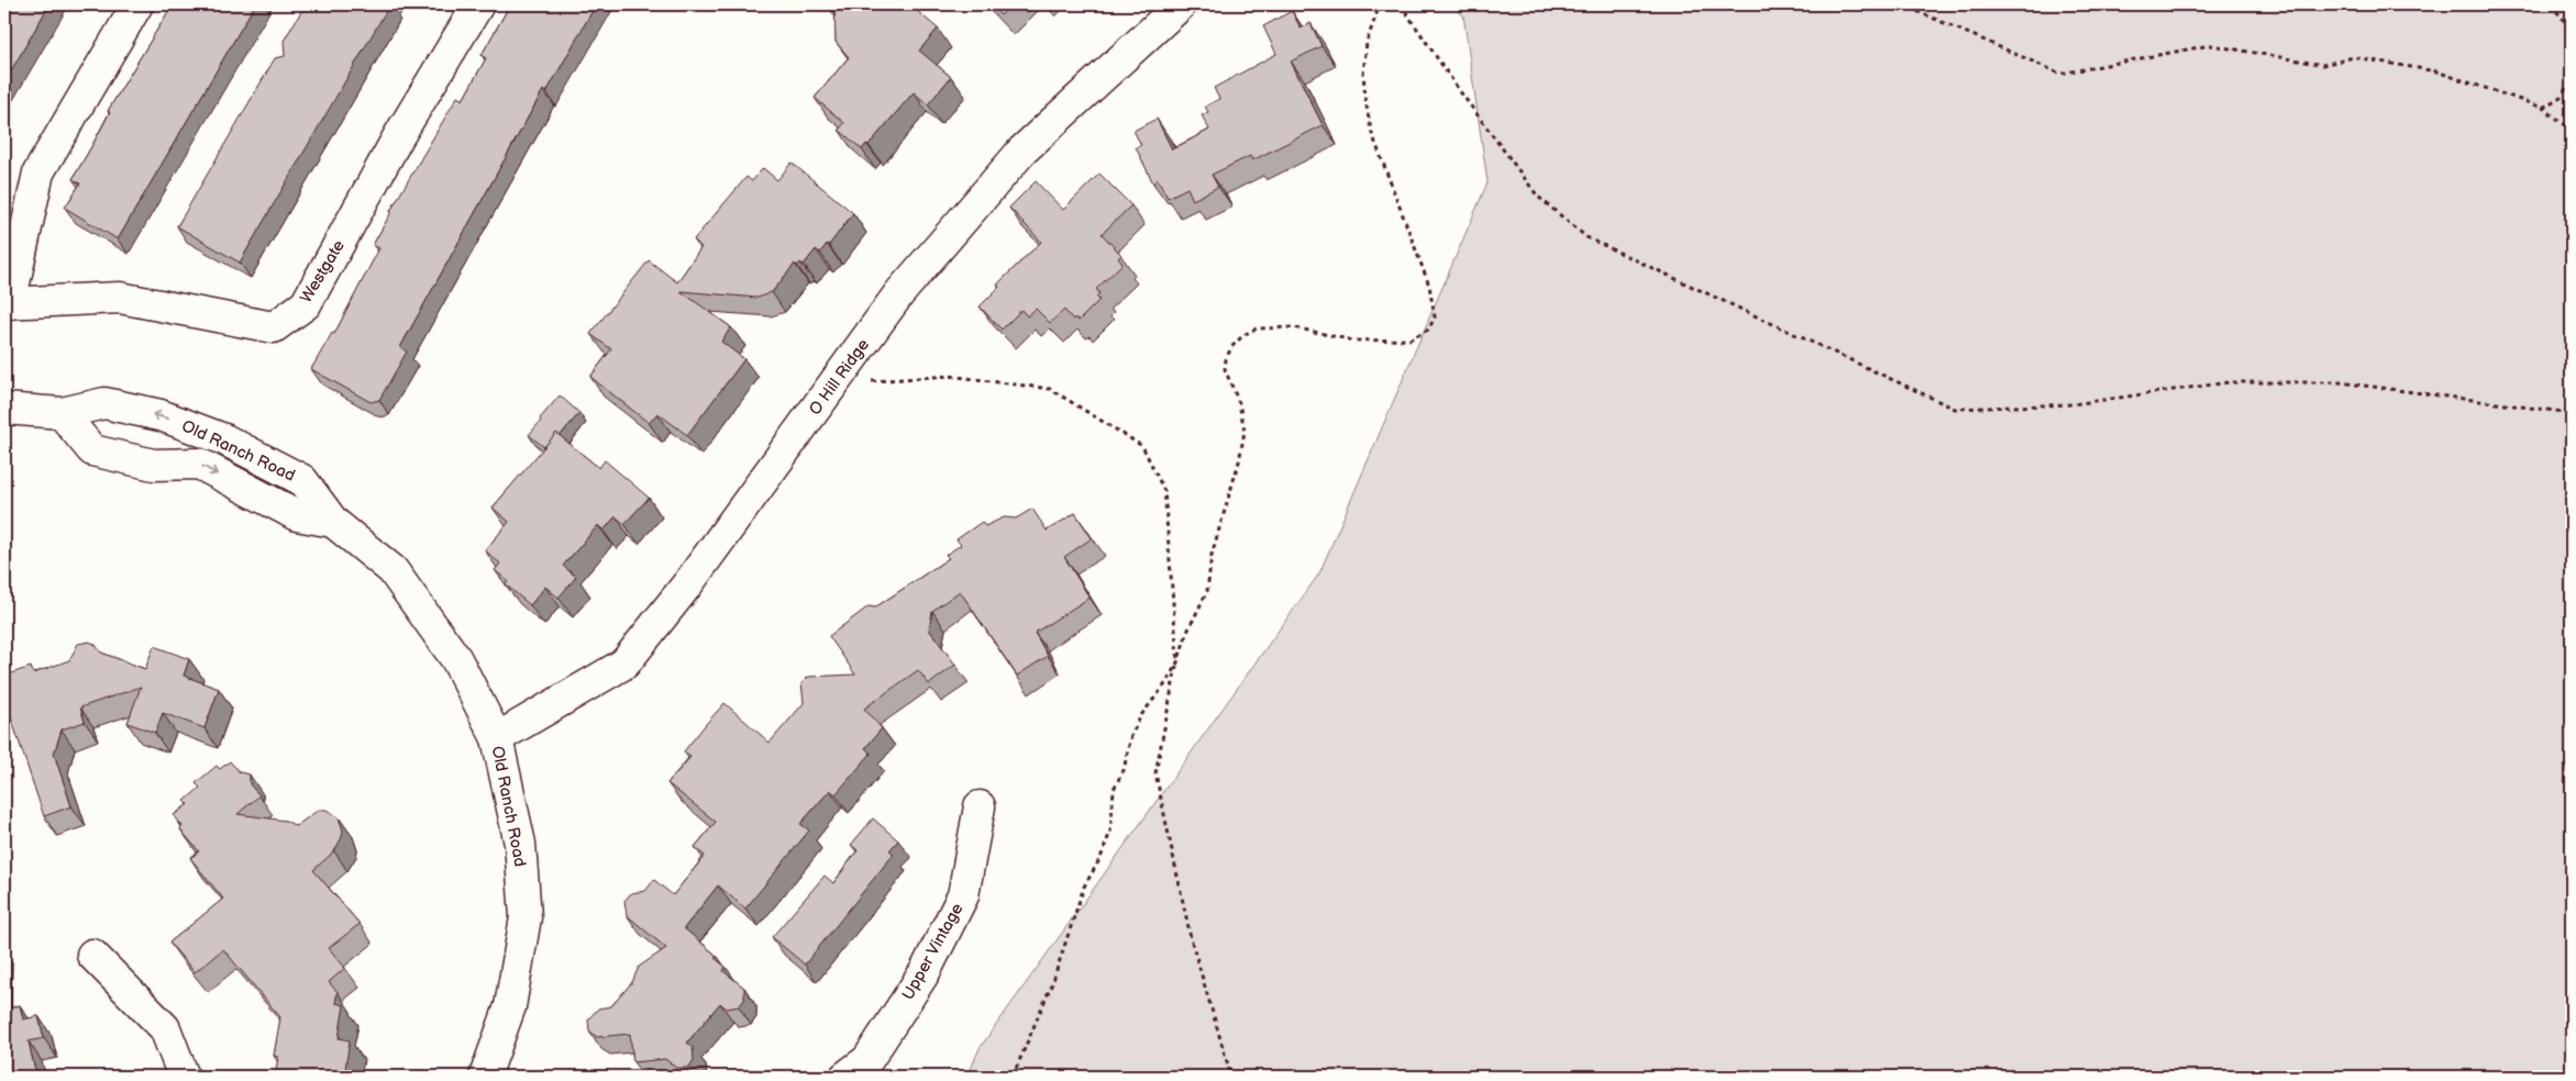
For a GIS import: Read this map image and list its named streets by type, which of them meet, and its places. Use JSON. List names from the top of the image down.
{
  "streets": {
    "street": [
      "Westgate",
      "O Hill Ridge",
      "Old Ranch Road",
      "Upper Vintage"
    ]
  },
  "crossings": [
    ["O Hill Ridge", "Old Ranch Road"]
  ]
}
